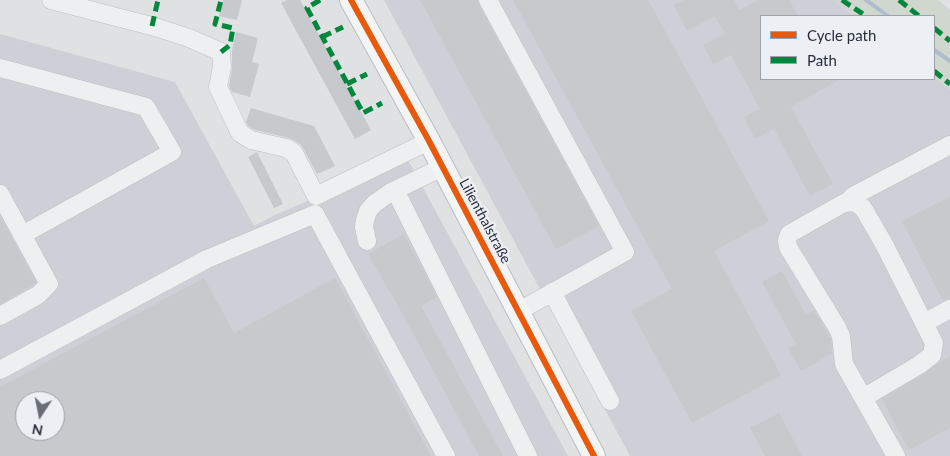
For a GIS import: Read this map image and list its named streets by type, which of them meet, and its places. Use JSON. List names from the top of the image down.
{
  "streets": {
    "main road": ["Lilienthalstraße"]
  },
  "legend": ["Cycle path", "Path"],
  "north": "bottom"
}
